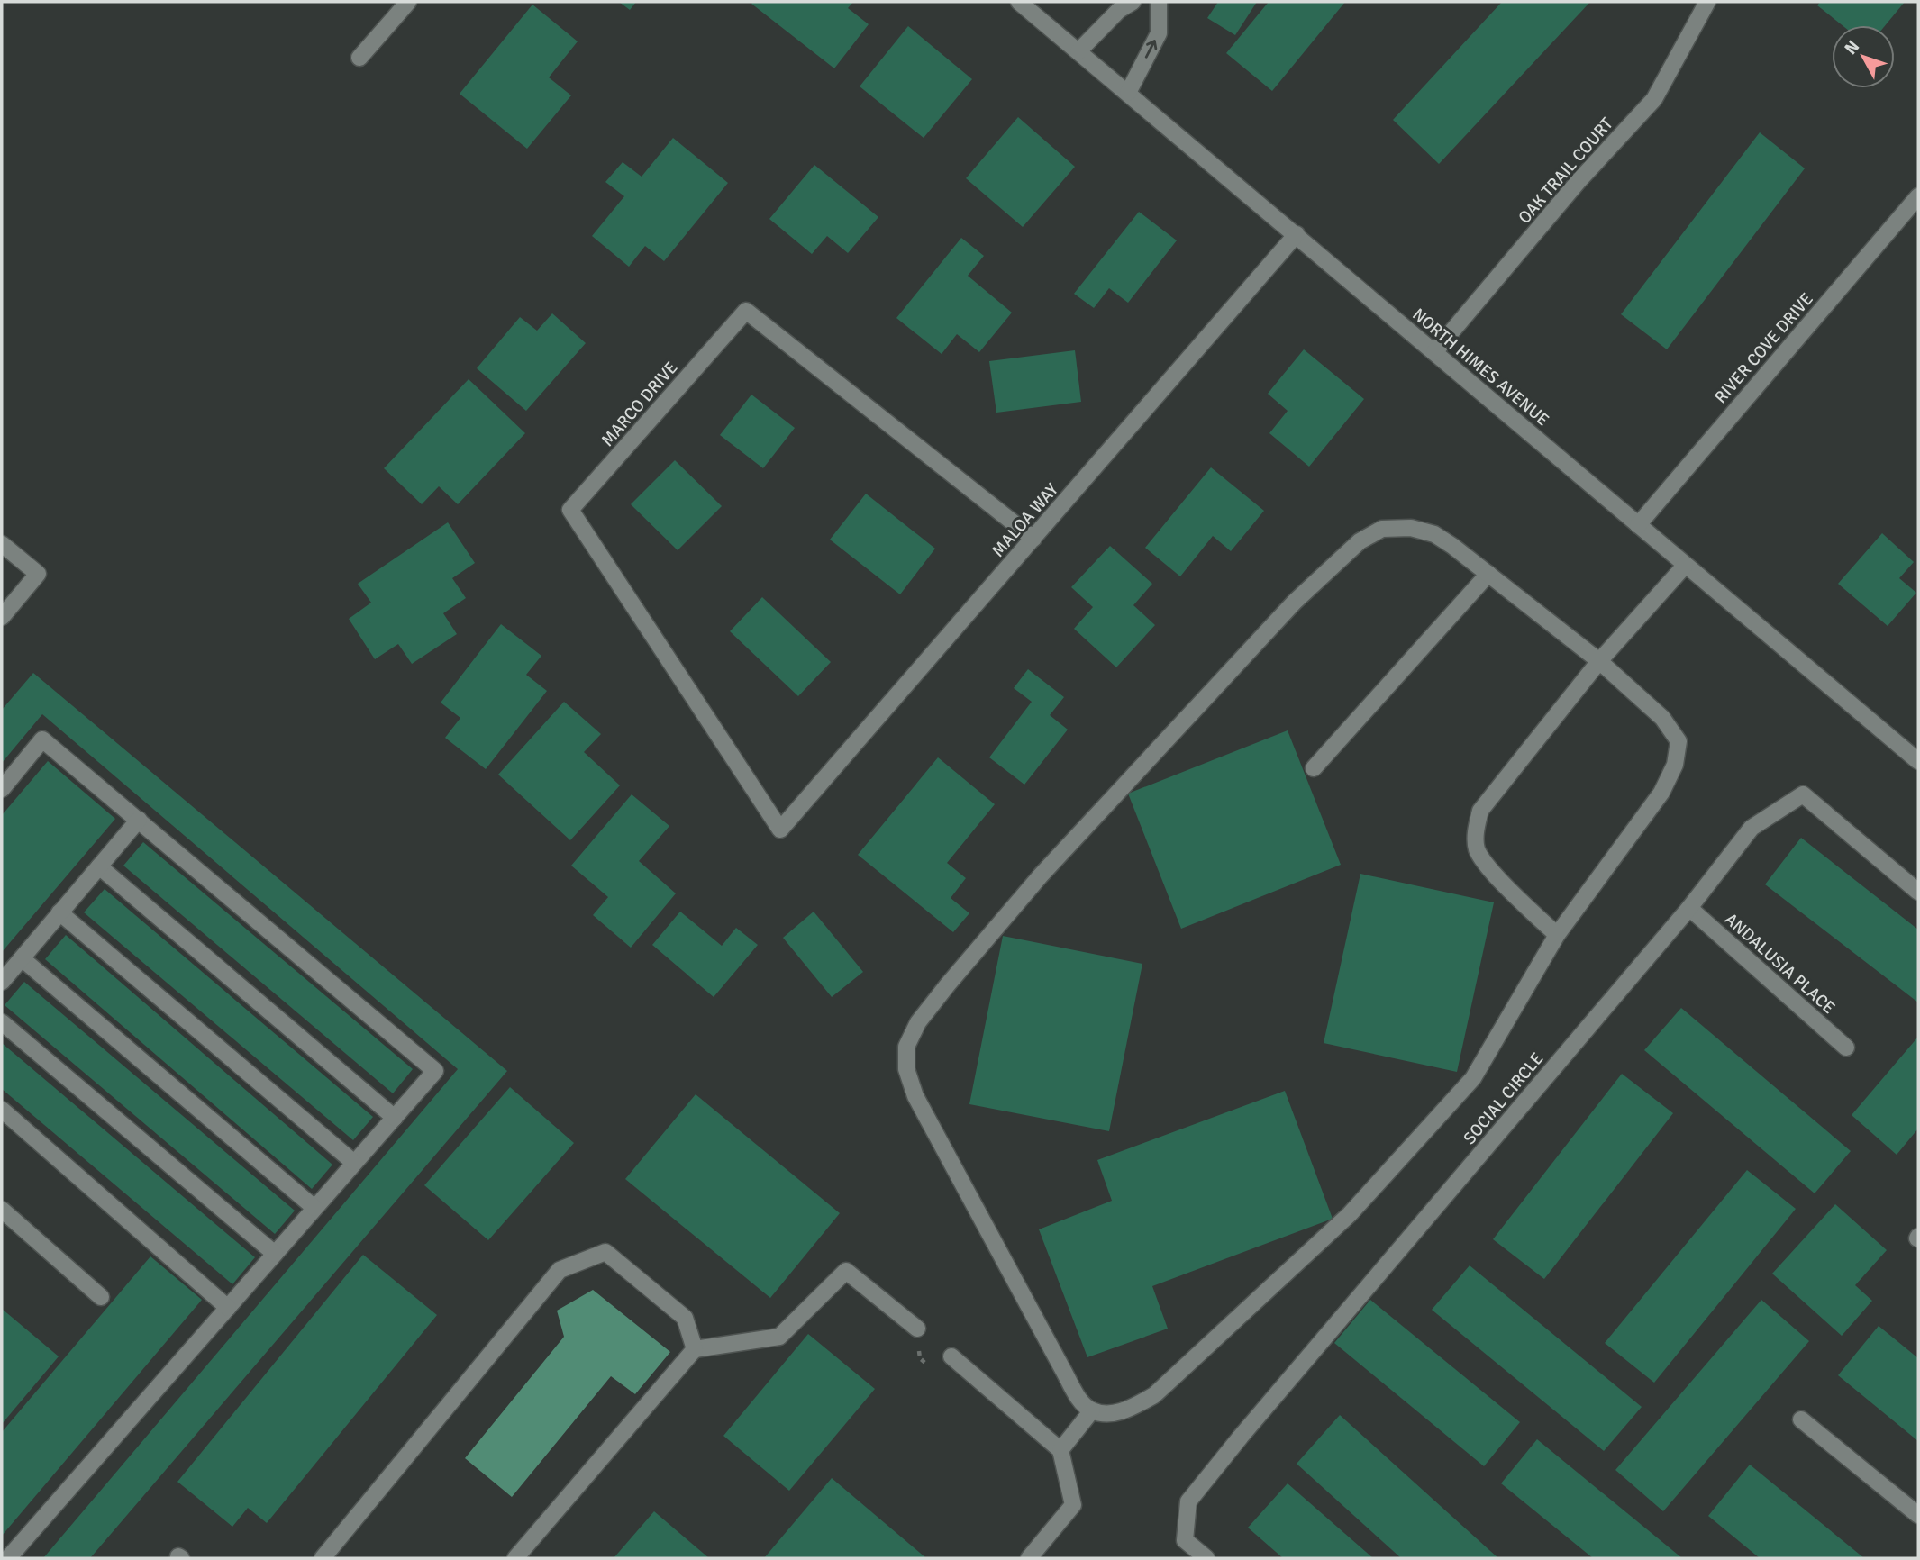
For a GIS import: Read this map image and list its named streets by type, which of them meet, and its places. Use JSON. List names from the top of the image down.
{
  "streets": {
    "street": [
      "OAK TRAIL COURT",
      "RIVER COVE DRIVE",
      "NORTH HIMES AVENUE",
      "MARCO DRIVE",
      "MALOA WAY",
      "ANDALUSIA PLACE",
      "SOCIAL CIRCLE"
    ]
  },
  "crossings": [
    ["OAK TRAIL COURT", "NORTH HIMES AVENUE"],
    ["RIVER COVE DRIVE", "NORTH HIMES AVENUE"],
    ["NORTH HIMES AVENUE", "MALOA WAY"],
    ["MARCO DRIVE", "MALOA WAY"],
    ["ANDALUSIA PLACE", "SOCIAL CIRCLE"]
  ],
  "north": "top left"
}
